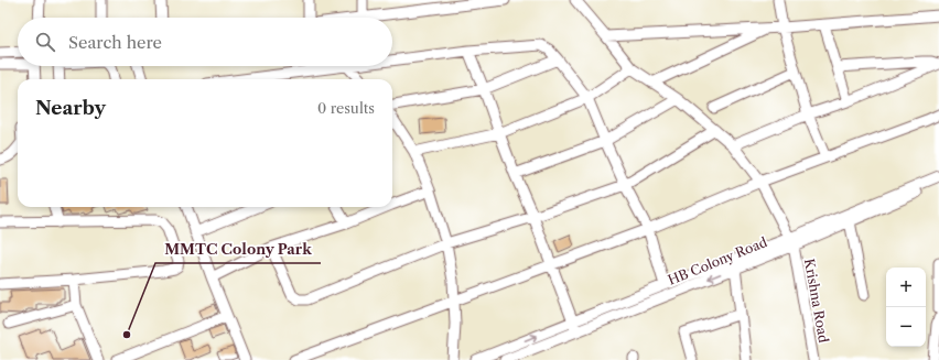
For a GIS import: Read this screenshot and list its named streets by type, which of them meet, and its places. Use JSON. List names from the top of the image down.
{
  "streets": {
    "street": ["HB Colony Road", "Krishna Road"]
  },
  "crossings": [
    ["HB Colony Road", "Krishna Road"]
  ],
  "places": ["MMTC Colony Park"],
  "page": {
    "search": "Search here",
    "heading": ["Nearby", "0 results"],
    "map_buttons": ["+", "−"]
  }
}
